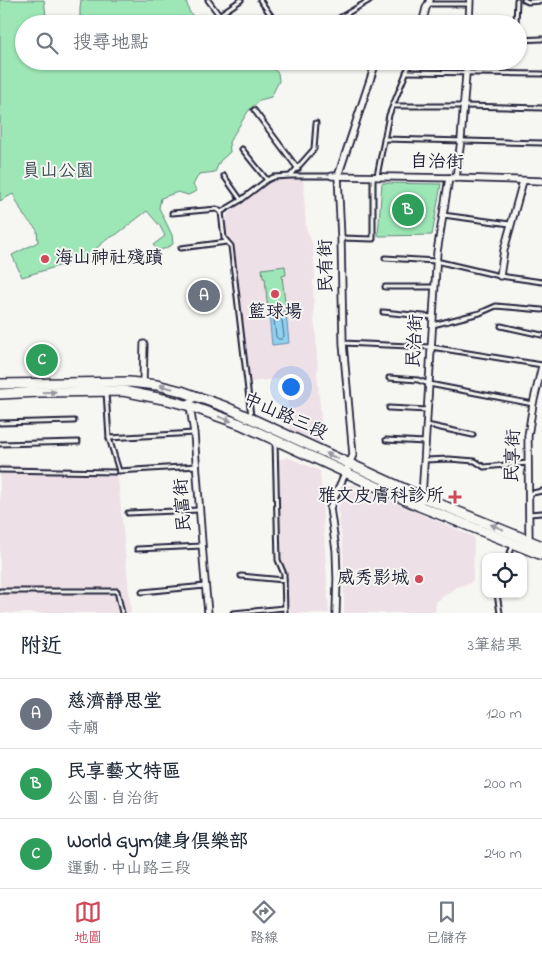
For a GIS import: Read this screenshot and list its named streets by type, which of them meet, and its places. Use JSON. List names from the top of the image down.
{
  "streets": {
    "main road": ["中山路三段"],
    "street": [
      "自治街",
      "民有街",
      "民治街",
      "民享街",
      "民富街"
    ]
  },
  "crossings": [
    ["自治街", "民有街"],
    ["自治街", "民治街"],
    ["民有街", "中山路三段"],
    ["民治街", "中山路三段"],
    ["中山路三段", "民享街"],
    ["中山路三段", "民富街"]
  ],
  "parks": ["員山公園"],
  "places": {
    "other": ["海山神社殘蹟", "籃球場", "威秀影城"],
    "health": ["雅文皮膚科診所"]
  },
  "page": {
    "search": "搜尋地點",
    "pins": ["B", "A", "C"],
    "heading": ["附近", "3筆結果"],
    "list": [
      {
        "mark": "A",
        "name": "慈濟靜思堂",
        "note": "寺廟",
        "value": "120 m"
      },
      {
        "mark": "B",
        "name": "民享藝文特區",
        "note": "公園 · 自治街",
        "value": "200 m"
      },
      {
        "mark": "C",
        "name": "World Gym健身俱樂部",
        "note": "運動 · 中山路三段",
        "value": "240 m"
      }
    ],
    "nav": ["地圖", "路線", "已儲存"]
  }
}
